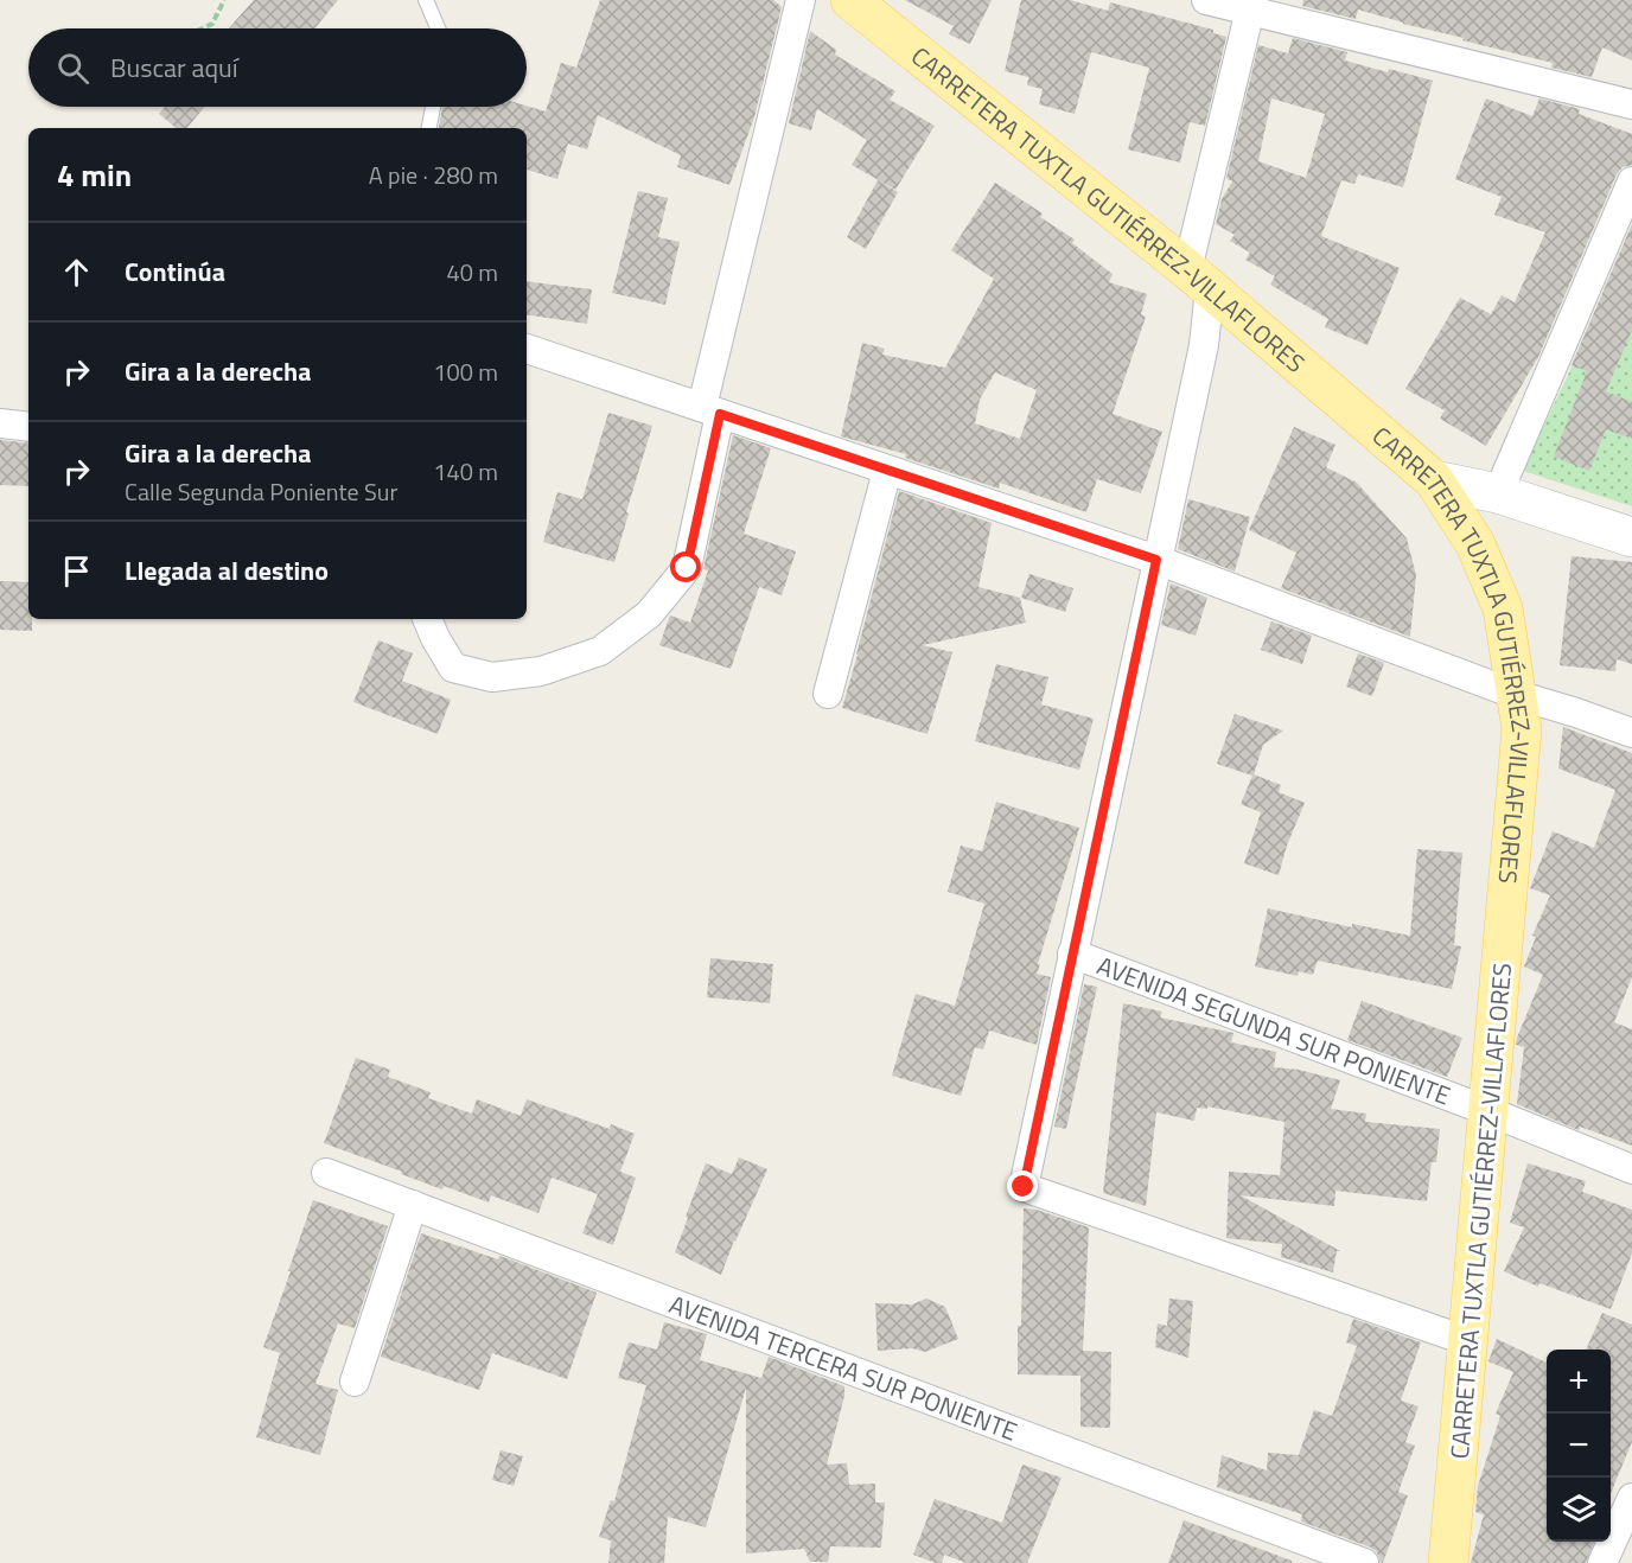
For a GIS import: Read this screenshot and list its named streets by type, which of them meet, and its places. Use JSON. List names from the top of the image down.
{
  "streets": {
    "main road": ["CARRETERA TUXTLA GUTIÉRREZ-VILLAFLORES"],
    "street": ["AVENIDA SEGUNDA SUR PONIENTE", "AVENIDA TERCERA SUR PONIENTE"]
  },
  "crossings": [
    ["CARRETERA TUXTLA GUTIÉRREZ-VILLAFLORES", "AVENIDA SEGUNDA SUR PONIENTE"]
  ],
  "page": {
    "search": "Buscar aquí",
    "heading": ["4 min", "A pie · 280 m"],
    "list": [
      ["Continúa", "40 m"],
      ["Gira a la derecha", "100 m"],
      ["Gira a la derecha", "Calle Segunda Poniente Sur", "140 m"],
      "Llegada al destino"
    ],
    "map_buttons": ["+", "−"]
  }
}
